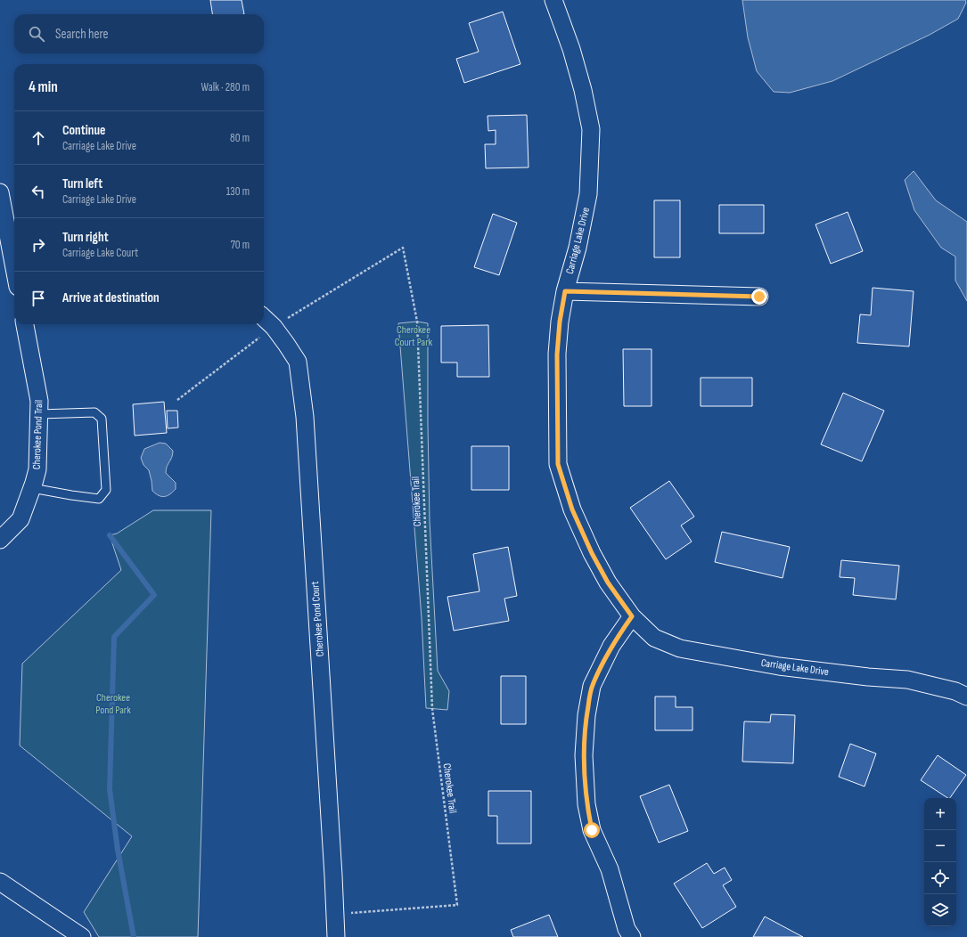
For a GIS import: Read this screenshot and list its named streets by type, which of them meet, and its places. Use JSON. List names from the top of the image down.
{
  "streets": {
    "street": ["Carriage Lake Drive", "Cherokee Pond Trail", "Cherokee Pond Court"],
    "path": ["Cherokee Trail"]
  },
  "crossings": [
    ["Cherokee Trail", "Cherokee Pond Court"]
  ],
  "parks": ["Cherokee Court Park", "Cherokee Pond Park"],
  "page": {
    "search": "Search here",
    "heading": ["4 min", "Walk · 280 m"],
    "list": [
      ["Continue", "Carriage Lake Drive", "80 m"],
      ["Turn left", "Carriage Lake Drive", "130 m"],
      ["Turn right", "Carriage Lake Court", "70 m"],
      "Arrive at destination"
    ],
    "map_buttons": ["+", "−"]
  }
}
